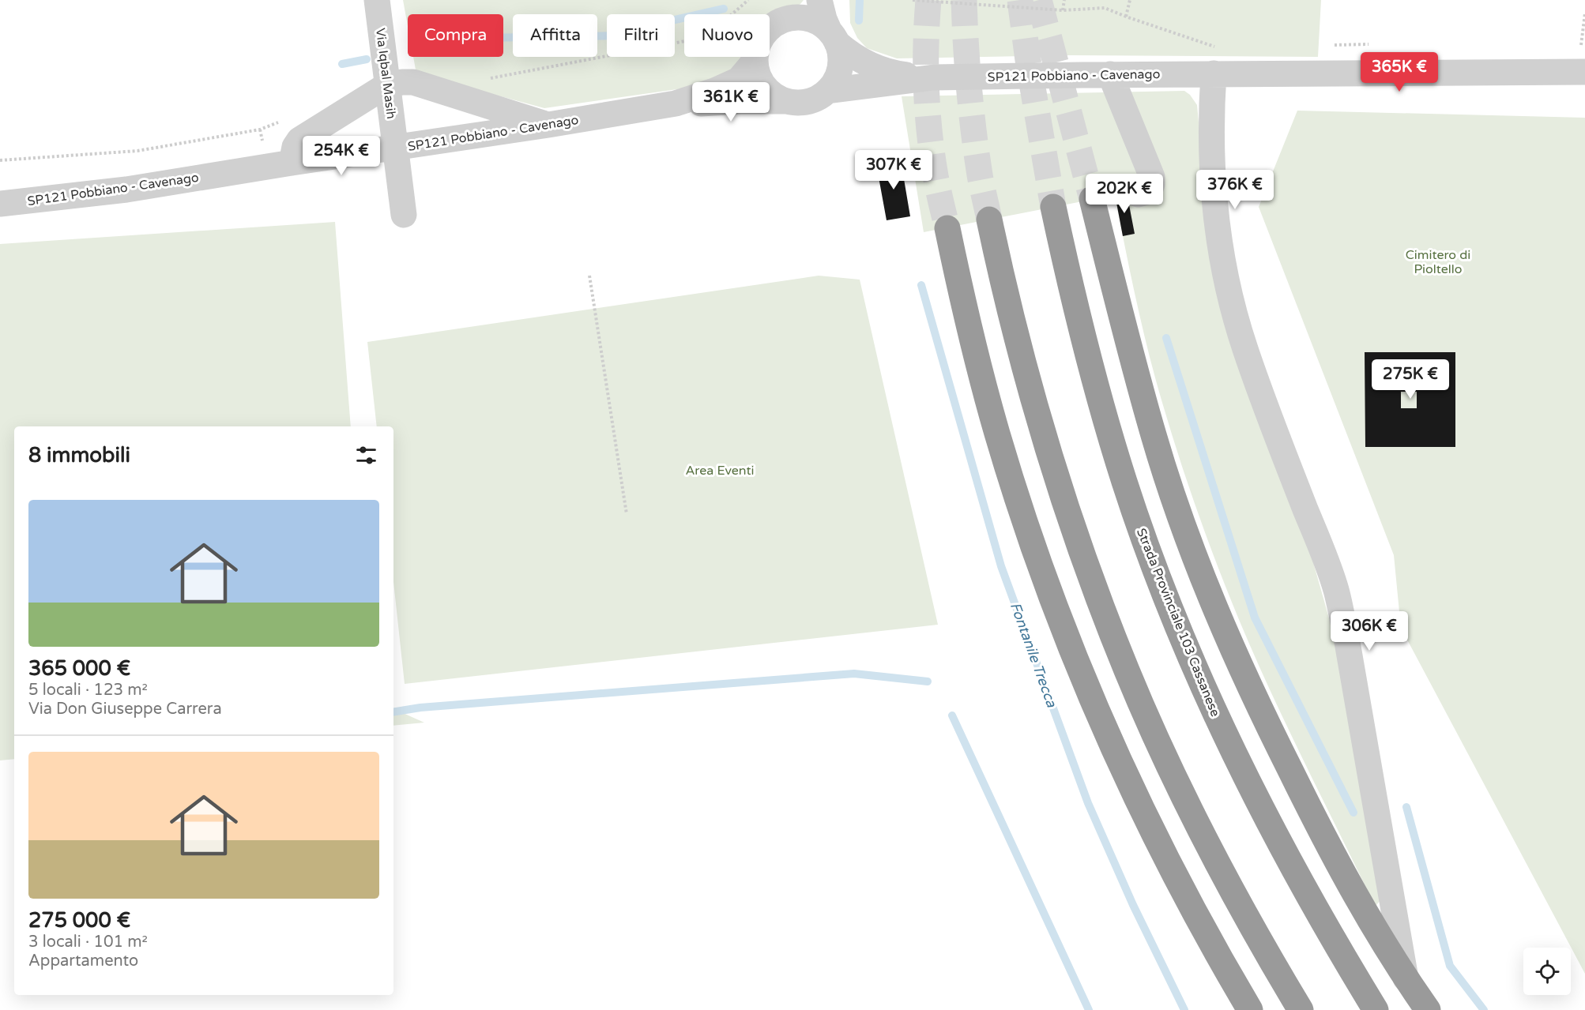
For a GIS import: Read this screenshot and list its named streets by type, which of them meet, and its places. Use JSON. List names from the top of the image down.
{
  "streets": {
    "highway": ["Strada Provinciale 103 Cassanese"],
    "street": ["Via Iqbal Masih", "SP121 Pobbiano - Cavenago"]
  },
  "crossings": [
    ["Via Iqbal Masih", "SP121 Pobbiano - Cavenago"]
  ],
  "water": ["Fontanile Trecca"],
  "parks": ["Cimitero di Pioltello", "Area Eventi"],
  "page": {
    "chip": [
      "Compra",
      "Affitta",
      "Filtri",
      "Nuovo"
    ],
    "price": [
      "365K €",
      "361K €",
      "254K €",
      "307K €",
      "376K €",
      "202K €",
      "275K €",
      "306K €"
    ],
    "heading": "8 immobili",
    "list": [
      {
        "name": "365 000 €",
        "note": "5 locali · 123 m² · Via Don Giuseppe Carrera"
      },
      {
        "name": "275 000 €",
        "note": "3 locali · 101 m² · Appartamento"
      }
    ]
  }
}
